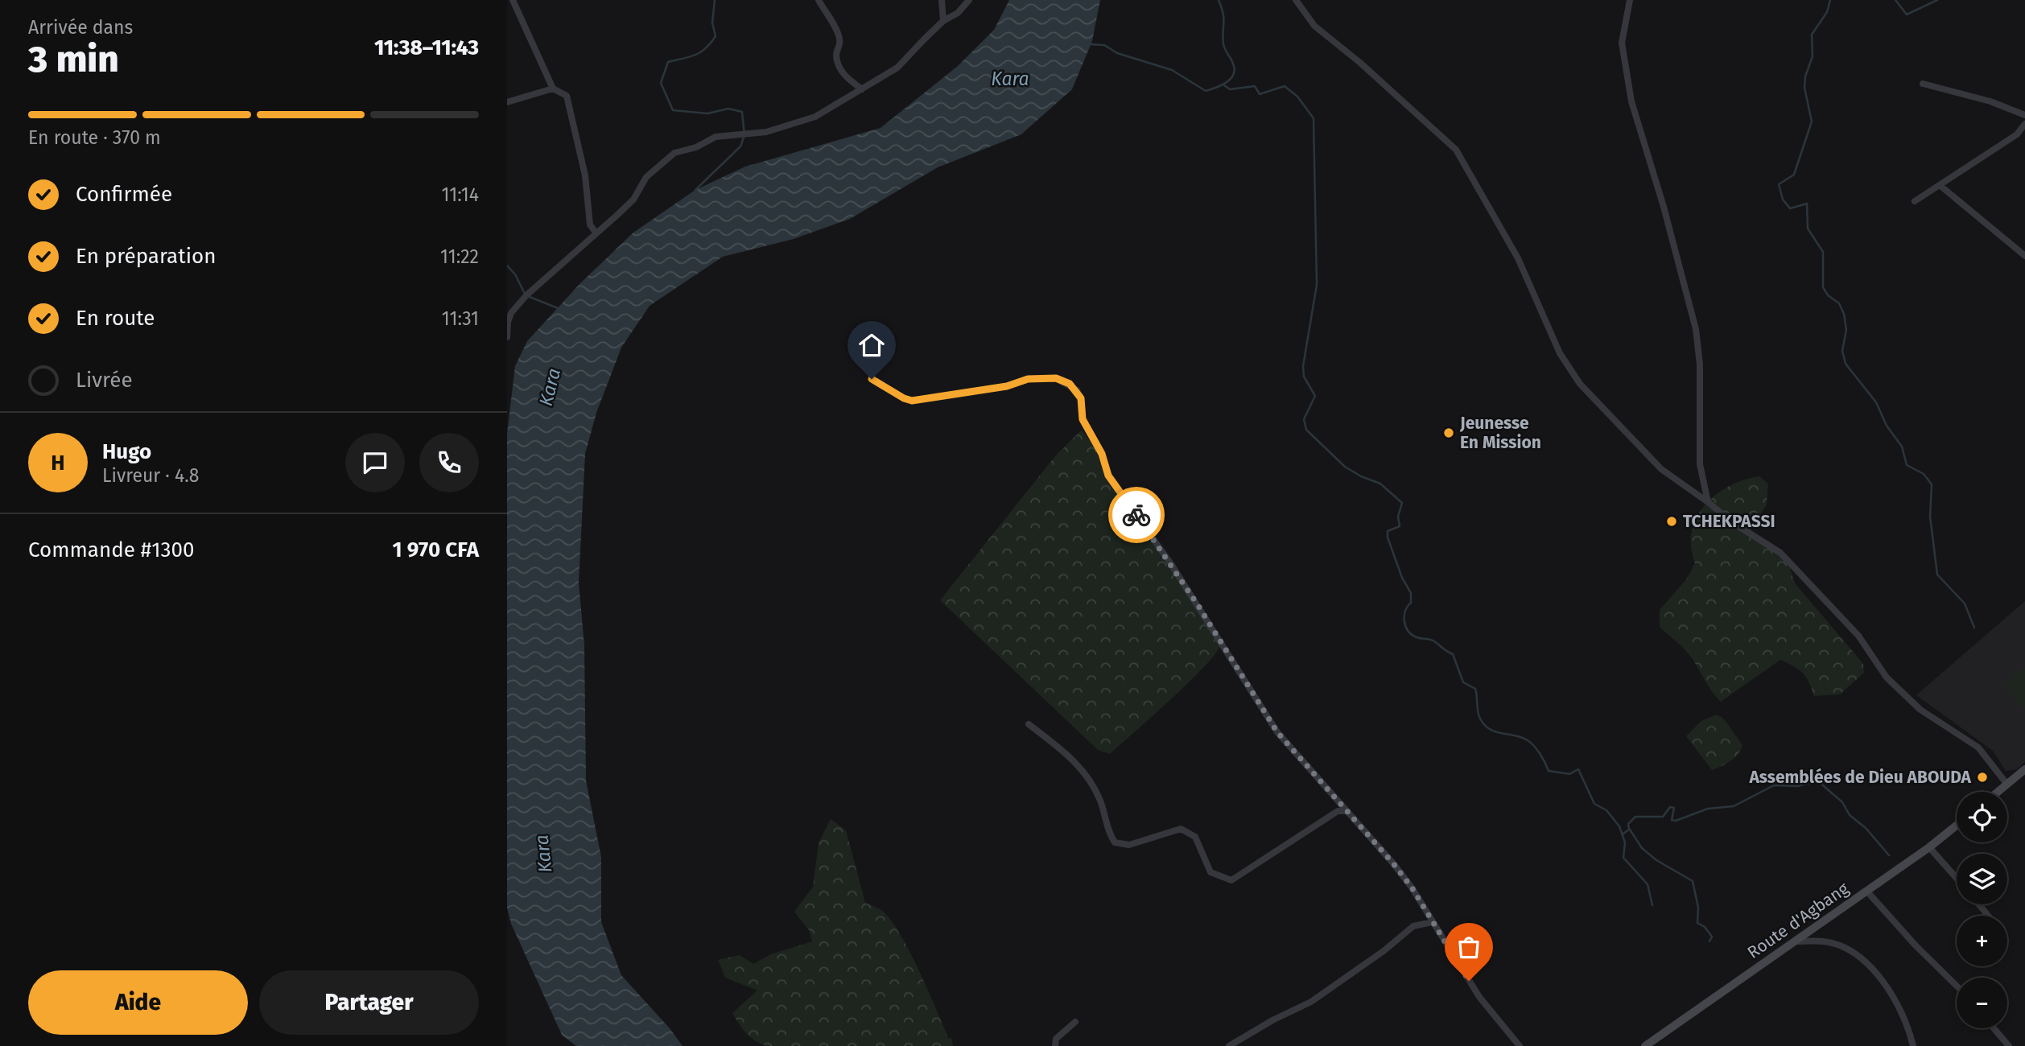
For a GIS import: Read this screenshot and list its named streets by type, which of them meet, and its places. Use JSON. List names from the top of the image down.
{
  "streets": {
    "main road": ["Route d'Agbang"]
  },
  "water": ["Kara"],
  "places": ["Jeunesse En Mission", "TCHEKPASSI", "Assemblées de Dieu ABOUDA"],
  "page": {
    "heading": ["3 min", "Arrivée dans", "11:38–11:43"],
    "panel": [
      "Hugo",
      "Livreur · 4.8",
      "Commande #1300",
      "1 970 CFA"
    ],
    "bar": "En route · 370 m",
    "list": [
      ["Confirmée", "11:14"],
      ["En préparation", "11:22"],
      ["En route", "11:31"],
      "Livrée"
    ],
    "round": "H",
    "map_buttons": ["+", "−"],
    "buttons": ["Aide", "Partager"]
  }
}
